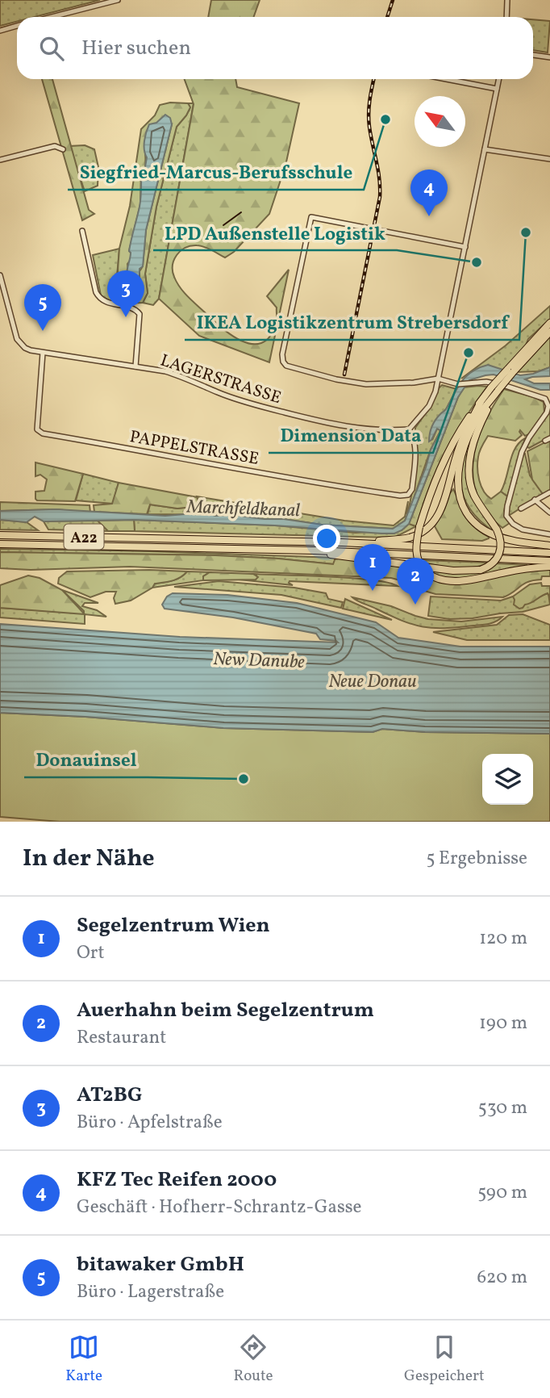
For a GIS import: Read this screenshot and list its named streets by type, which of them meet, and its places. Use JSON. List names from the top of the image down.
{
  "streets": {
    "highway": ["A22"],
    "street": ["LAGERSTRASSE", "PAPPELSTRASSE"]
  },
  "crossings": [
    ["LAGERSTRASSE", "PAPPELSTRASSE"]
  ],
  "water": ["Marchfeldkanal", "New Danube", "Neue Donau"],
  "places": [
    "Siegfried-Marcus-Berufsschule",
    "IKEA Logistikzentrum Strebersdorf",
    "LPD Außenstelle Logistik",
    "Dimension Data",
    "Donauinsel"
  ],
  "north": "top left",
  "page": {
    "search": "Hier suchen",
    "pins": [
      "4",
      "3",
      "5",
      "1",
      "2"
    ],
    "heading": ["In der Nähe", "5 Ergebnisse"],
    "list": [
      {
        "mark": "1",
        "name": "Segelzentrum Wien",
        "note": "Ort",
        "value": "120 m"
      },
      {
        "mark": "2",
        "name": "Auerhahn beim Segelzentrum",
        "note": "Restaurant",
        "value": "190 m"
      },
      {
        "mark": "3",
        "name": "AT2BG",
        "note": "Büro · Apfelstraße",
        "value": "530 m"
      },
      {
        "mark": "4",
        "name": "KFZ Tec Reifen 2000",
        "note": "Geschäft · Hofherr-Schrantz-Gasse",
        "value": "590 m"
      },
      {
        "mark": "5",
        "name": "bitawaker GmbH",
        "note": "Büro · Lagerstraße",
        "value": "620 m"
      }
    ],
    "nav": ["Karte", "Route", "Gespeichert"]
  }
}
